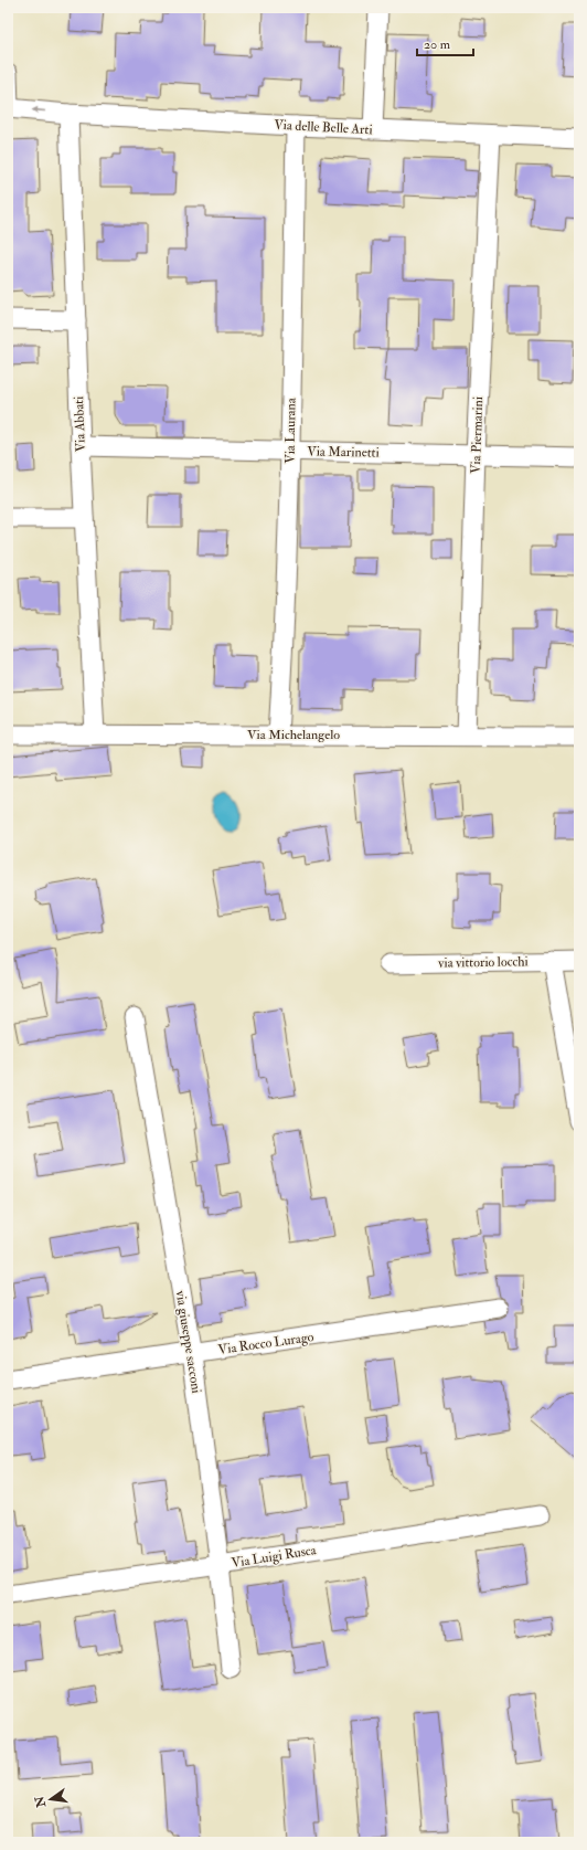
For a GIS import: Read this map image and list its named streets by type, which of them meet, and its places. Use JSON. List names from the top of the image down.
{
  "streets": {
    "street": [
      "Via delle Belle Arti",
      "Via Abbati",
      "Via Laurana",
      "Via Piermarini",
      "Via Marinetti",
      "Via Michelangelo",
      "via vittorio locchi",
      "via giuseppe sacconi",
      "Via Rocco Lurago",
      "Via Luigi Rusca"
    ]
  },
  "crossings": [
    ["Via delle Belle Arti", "Via Abbati"],
    ["Via delle Belle Arti", "Via Laurana"],
    ["Via delle Belle Arti", "Via Piermarini"],
    ["Via Abbati", "Via Marinetti"],
    ["Via Abbati", "Via Michelangelo"],
    ["Via Laurana", "Via Marinetti"],
    ["Via Laurana", "Via Michelangelo"],
    ["Via Piermarini", "Via Marinetti"],
    ["Via Piermarini", "Via Michelangelo"],
    ["via giuseppe sacconi", "Via Rocco Lurago"],
    ["via giuseppe sacconi", "Via Luigi Rusca"]
  ],
  "scale_bar": "20 m",
  "north": "left"
}
